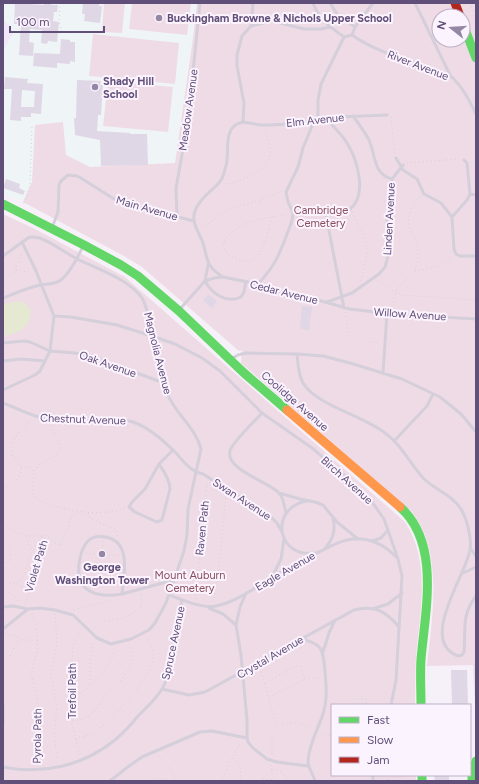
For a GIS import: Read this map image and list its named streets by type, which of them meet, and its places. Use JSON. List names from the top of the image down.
{
  "streets": {
    "street": ["Coolidge Avenue"],
    "lane": [
      "River Avenue",
      "Meadow Avenue",
      "Elm Avenue",
      "Main Avenue",
      "Linden Avenue",
      "Cedar Avenue",
      "Willow Avenue",
      "Magnolia Avenue",
      "Oak Avenue",
      "Chestnut Avenue",
      "Birch Avenue",
      "Swan Avenue",
      "Eagle Avenue",
      "Spruce Avenue",
      "Crystal Avenue"
    ],
    "path": [
      "Raven Path",
      "Violet Path",
      "Trefoil Path",
      "Pyrola Path"
    ]
  },
  "crossings": [
    ["Meadow Avenue", "Main Avenue"],
    ["Elm Avenue", "Linden Avenue"],
    ["Main Avenue", "Coolidge Avenue"],
    ["Linden Avenue", "Cedar Avenue"],
    ["Cedar Avenue", "Willow Avenue"],
    ["Magnolia Avenue", "Oak Avenue"],
    ["Magnolia Avenue", "Chestnut Avenue"],
    ["Magnolia Avenue", "Birch Avenue"],
    ["Magnolia Avenue", "Swan Avenue"],
    ["Magnolia Avenue", "Eagle Avenue"],
    ["Chestnut Avenue", "Swan Avenue"],
    ["Birch Avenue", "Eagle Avenue"],
    ["Birch Avenue", "Crystal Avenue"],
    ["Swan Avenue", "Raven Path"],
    ["Swan Avenue", "Eagle Avenue"],
    ["Raven Path", "Eagle Avenue"],
    ["Violet Path", "Pyrola Path"],
    ["Eagle Avenue", "Spruce Avenue"],
    ["Spruce Avenue", "Crystal Avenue"],
    ["Spruce Avenue", "Trefoil Path"],
    ["Spruce Avenue", "Pyrola Path"]
  ],
  "parks": ["Cambridge Cemetery", "Mount Auburn Cemetery"],
  "places": ["Buckingham Browne & Nichols Upper School", "Shady Hill School", "George Washington Tower"],
  "legend": ["Fast", "Slow", "Jam"],
  "scale_bar": "100 m",
  "north": "left"
}
